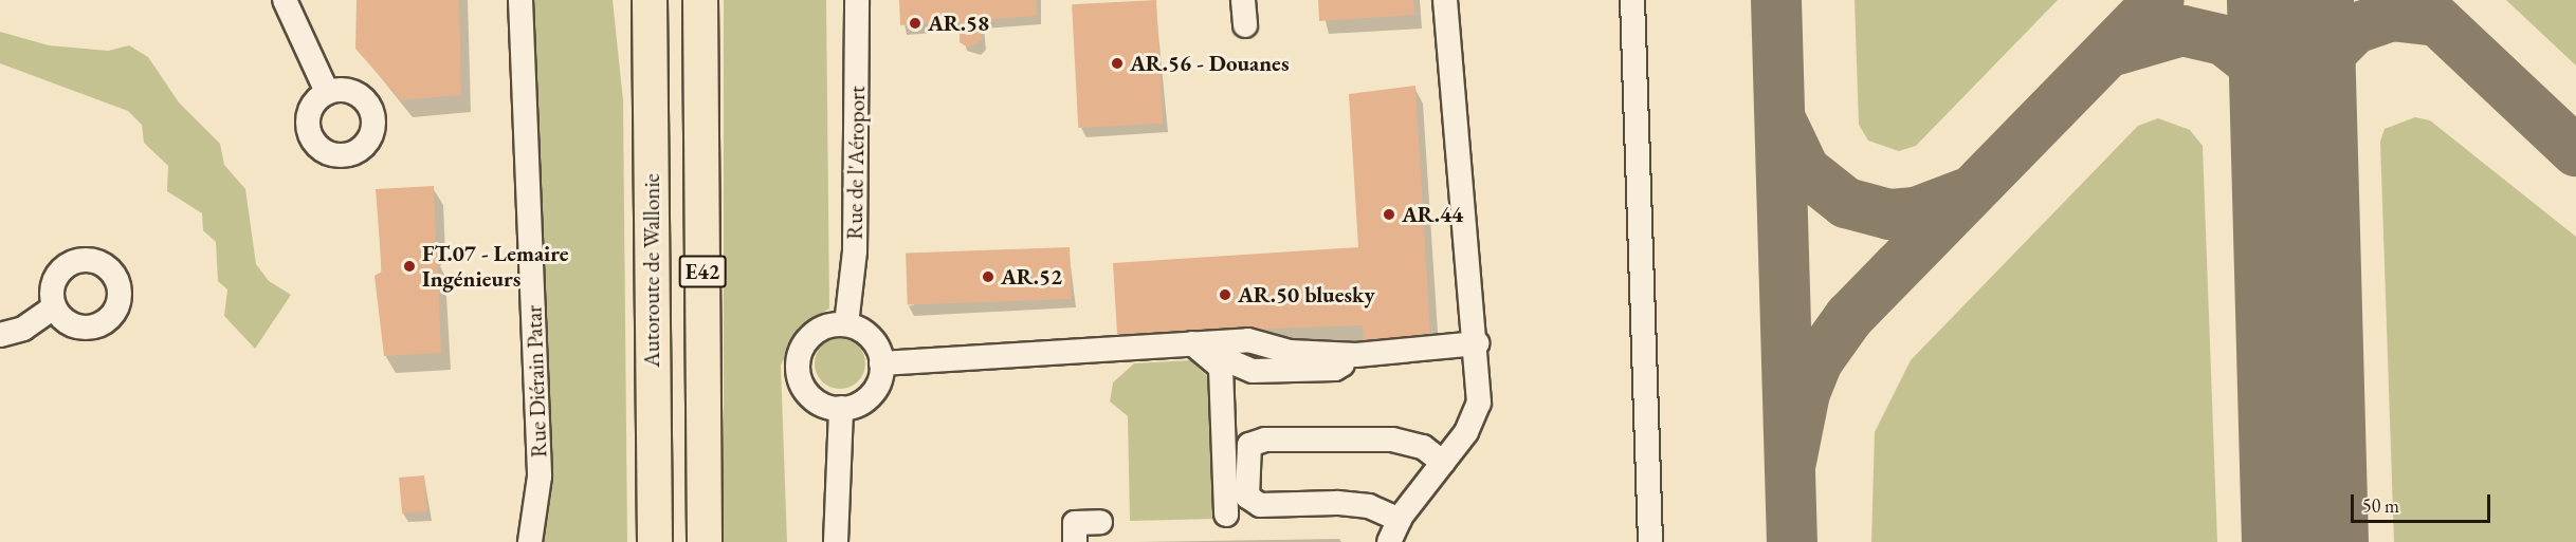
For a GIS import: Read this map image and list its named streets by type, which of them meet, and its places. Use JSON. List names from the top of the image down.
{
  "streets": {
    "highway": ["Autoroute de Wallonie", "E42"],
    "street": ["Rue de l'Aéroport", "Rue Diérain Patar"]
  },
  "places": [
    "AR.58",
    "AR.56 - Douanes",
    "AR.44",
    "FT.07 - Lemaire Ingénieurs",
    "AR.52",
    "AR.50 bluesky"
  ],
  "scale_bar": "50 m"
}
